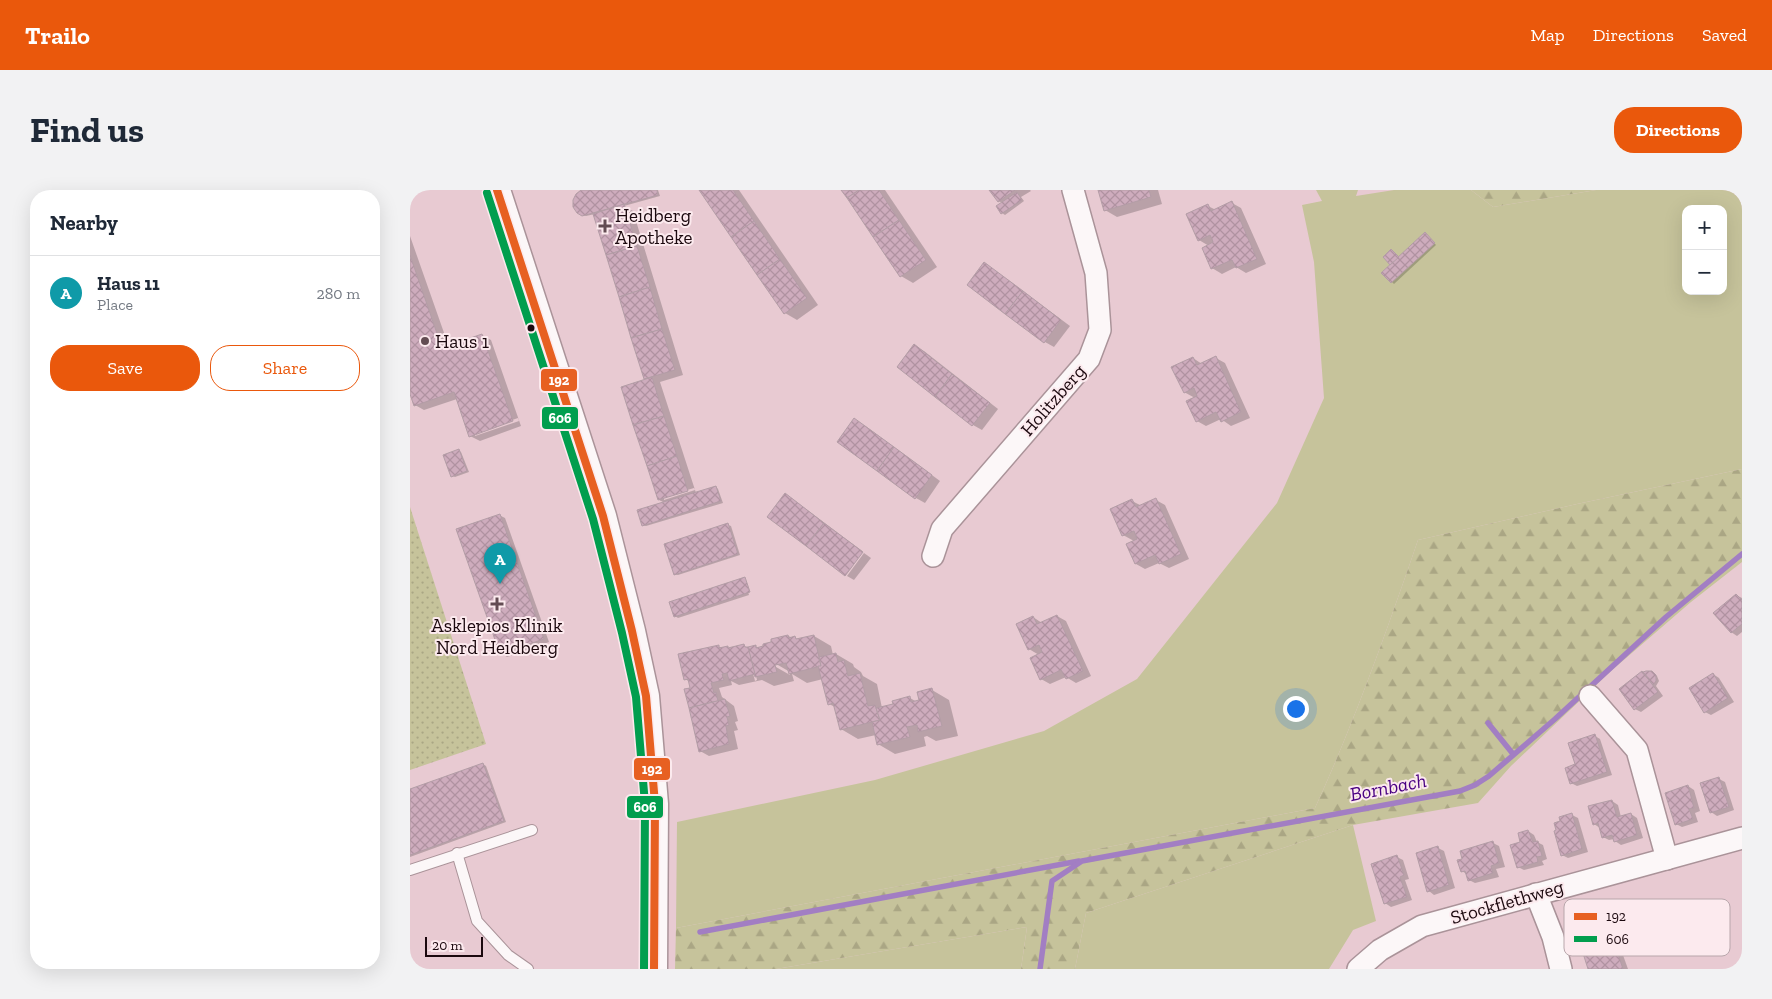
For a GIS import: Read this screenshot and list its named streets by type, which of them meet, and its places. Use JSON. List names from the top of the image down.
{
  "streets": {
    "street": ["Holitzberg", "Stockflethweg"]
  },
  "water": ["Bornbach"],
  "places": {
    "health": ["Heidberg Apotheke", "Asklepios Klinik Nord Heidberg"],
    "other": ["Haus 1"]
  },
  "lines": ["transit line 192", "transit line 606"],
  "legend": ["192", "606"],
  "scale_bar": "20 m",
  "page": {
    "header": "Trailo",
    "nav": ["Map", "Directions", "Saved"],
    "buttons": [
      "Directions",
      ["Save", "Share"]
    ],
    "title": "Find us",
    "heading": "Nearby",
    "map_buttons": ["+", "−"],
    "list": [
      {
        "mark": "A",
        "name": "Haus 11",
        "note": "Place",
        "value": "280 m"
      }
    ],
    "pins": "A",
    "scale": "20 m"
  }
}
